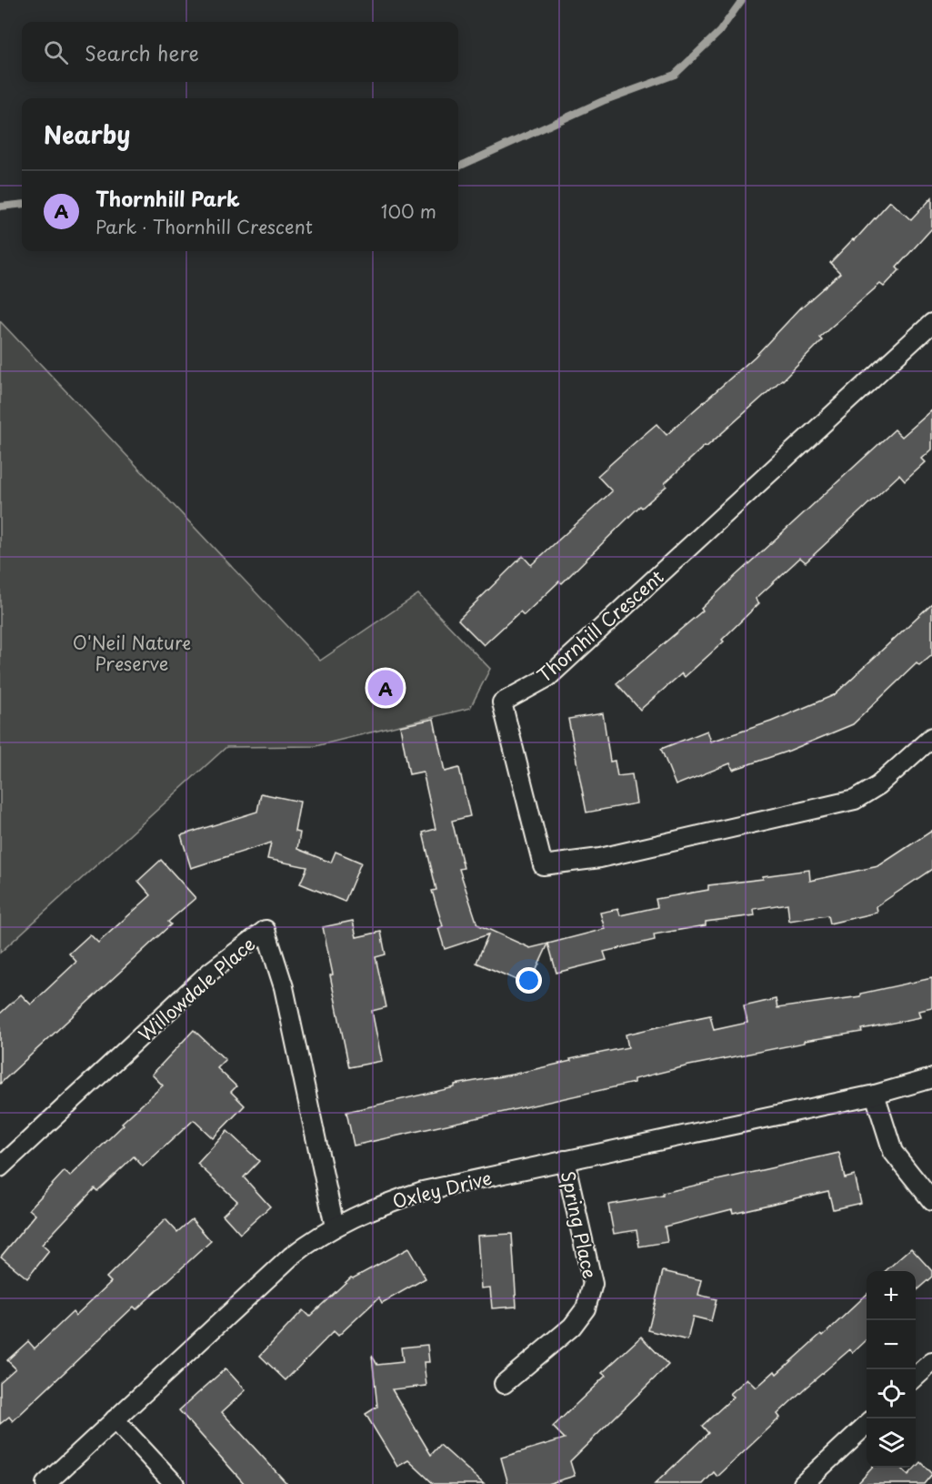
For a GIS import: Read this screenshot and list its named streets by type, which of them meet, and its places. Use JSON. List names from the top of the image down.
{
  "streets": {
    "street": [
      "Thornhill Crescent",
      "Willowdale Place",
      "Oxley Drive",
      "Spring Place"
    ]
  },
  "crossings": [
    ["Willowdale Place", "Oxley Drive"],
    ["Oxley Drive", "Spring Place"]
  ],
  "parks": ["O'Neil Nature Preserve"],
  "page": {
    "search": "Search here",
    "heading": "Nearby",
    "list": [
      {
        "mark": "A",
        "name": "Thornhill Park",
        "note": "Park · Thornhill Crescent",
        "value": "100 m"
      }
    ],
    "pins": "A",
    "map_buttons": ["+", "−"]
  }
}
